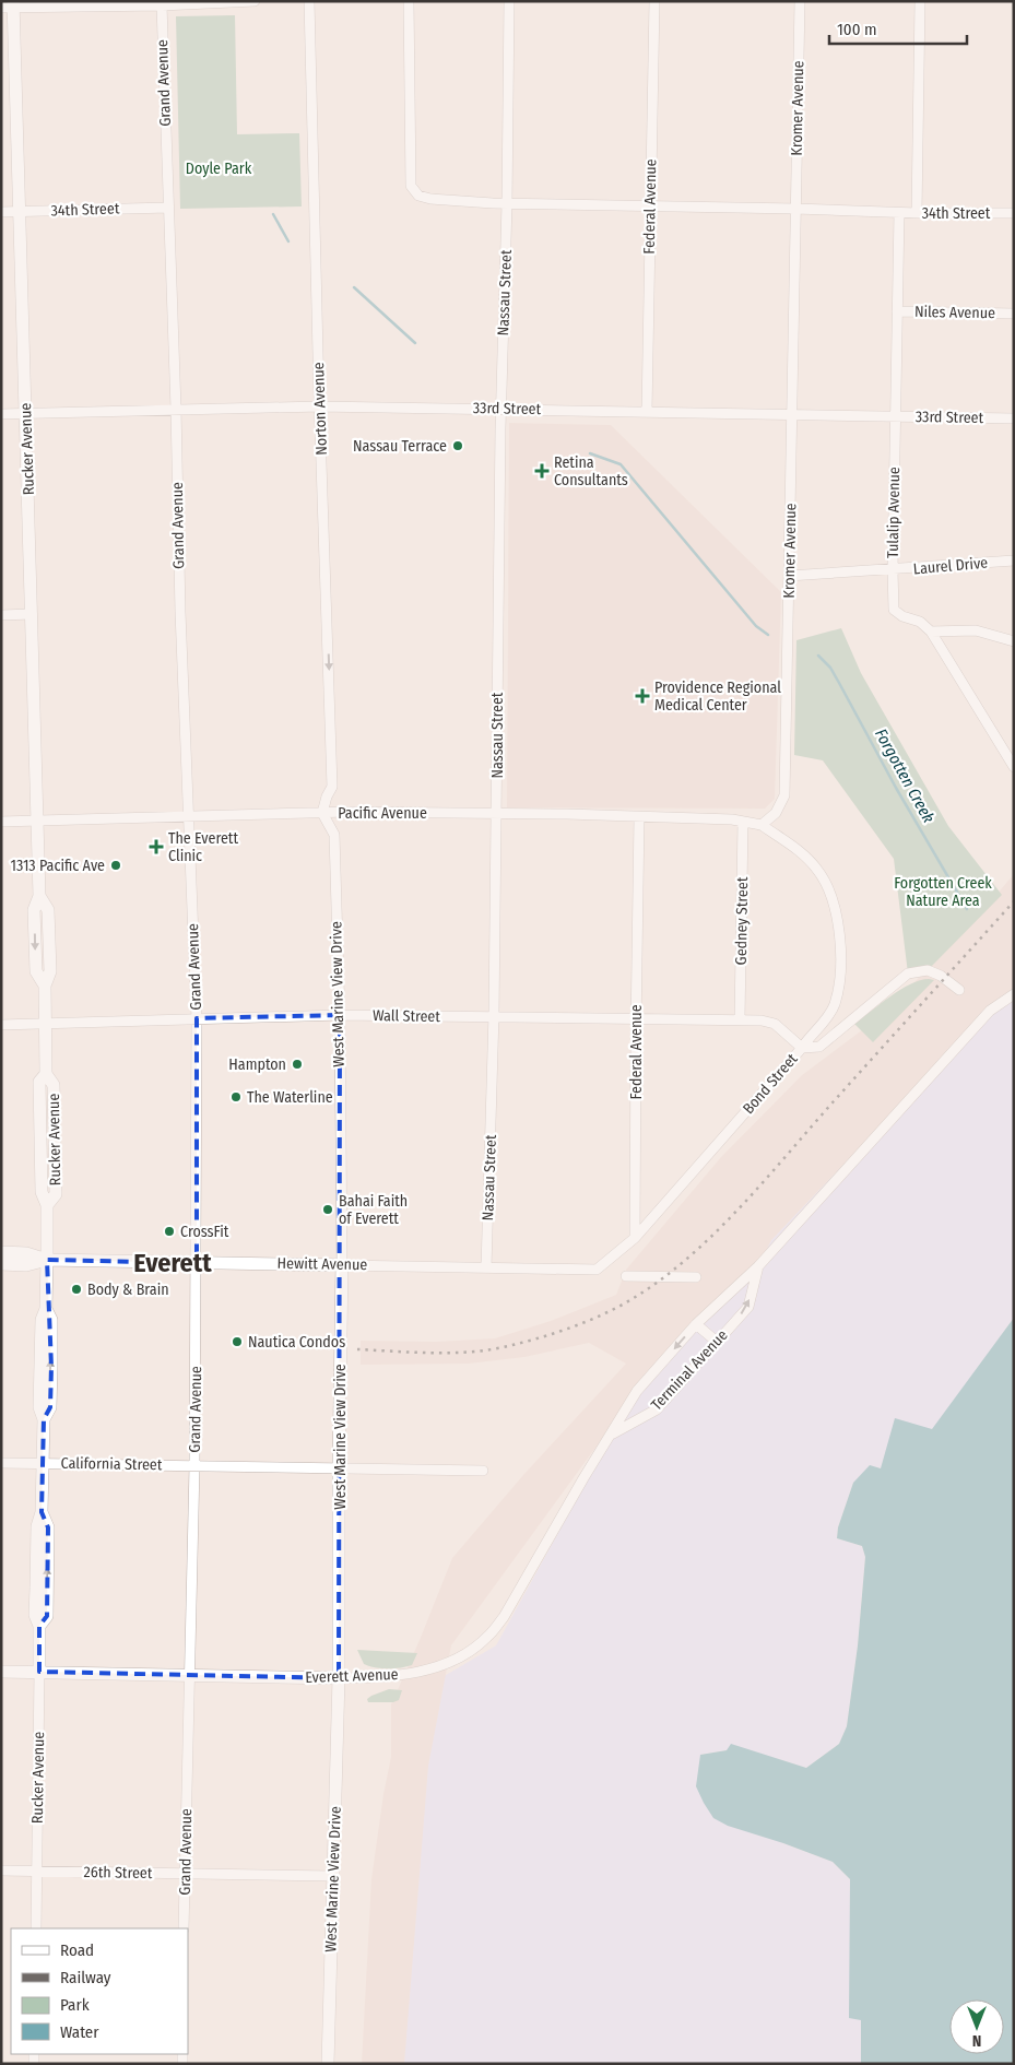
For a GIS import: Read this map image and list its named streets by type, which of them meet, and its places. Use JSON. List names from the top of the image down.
{
  "streets": {
    "main road": [
      "Rucker Avenue",
      "West Marine View Drive",
      "Hewitt Avenue",
      "Everett Avenue"
    ],
    "street": [
      "Grand Avenue",
      "Kromer Avenue",
      "Federal Avenue",
      "34th Street",
      "Nassau Street",
      "Niles Avenue",
      "Norton Avenue",
      "33rd Street",
      "Tulalip Avenue",
      "Laurel Drive",
      "Pacific Avenue",
      "Gedney Street",
      "Wall Street",
      "Bond Street",
      "Terminal Avenue",
      "California Street",
      "26th Street"
    ]
  },
  "crossings": [
    ["Grand Avenue", "34th Street"],
    ["Grand Avenue", "33rd Street"],
    ["Grand Avenue", "Pacific Avenue"],
    ["Grand Avenue", "Wall Street"],
    ["Grand Avenue", "Hewitt Avenue"],
    ["Grand Avenue", "California Street"],
    ["Grand Avenue", "Everett Avenue"],
    ["Grand Avenue", "26th Street"],
    ["Kromer Avenue", "33rd Street"],
    ["Kromer Avenue", "Laurel Drive"],
    ["Kromer Avenue", "Pacific Avenue"],
    ["Federal Avenue", "33rd Street"],
    ["Federal Avenue", "Pacific Avenue"],
    ["Federal Avenue", "Wall Street"],
    ["Federal Avenue", "Bond Street"],
    ["Federal Avenue", "Hewitt Avenue"],
    ["34th Street", "Rucker Avenue"],
    ["34th Street", "Tulalip Avenue"],
    ["Nassau Street", "33rd Street"],
    ["Nassau Street", "Pacific Avenue"],
    ["Nassau Street", "Wall Street"],
    ["Nassau Street", "Hewitt Avenue"],
    ["Niles Avenue", "Tulalip Avenue"],
    ["Norton Avenue", "33rd Street"],
    ["Norton Avenue", "Pacific Avenue"],
    ["Norton Avenue", "West Marine View Drive"],
    ["33rd Street", "Rucker Avenue"],
    ["33rd Street", "Tulalip Avenue"],
    ["Rucker Avenue", "Pacific Avenue"],
    ["Rucker Avenue", "Wall Street"],
    ["Rucker Avenue", "Hewitt Avenue"],
    ["Rucker Avenue", "California Street"],
    ["Rucker Avenue", "Everett Avenue"],
    ["Rucker Avenue", "26th Street"],
    ["Tulalip Avenue", "Laurel Drive"],
    ["Pacific Avenue", "Gedney Street"],
    ["Pacific Avenue", "West Marine View Drive"],
    ["Gedney Street", "Wall Street"],
    ["West Marine View Drive", "Wall Street"],
    ["West Marine View Drive", "Hewitt Avenue"],
    ["West Marine View Drive", "California Street"],
    ["West Marine View Drive", "Everett Avenue"],
    ["West Marine View Drive", "26th Street"],
    ["Wall Street", "Bond Street"],
    ["Bond Street", "Hewitt Avenue"],
    ["Terminal Avenue", "Everett Avenue"]
  ],
  "one_way": ["Norton Avenue"],
  "districts": ["Everett"],
  "water": ["Forgotten Creek"],
  "parks": ["Doyle Park", "Forgotten Creek Nature Area"],
  "places": {
    "other": [
      "Nassau Terrace",
      "1313 Pacific Ave",
      "Hampton",
      "The Waterline",
      "Bahai Faith of Everett",
      "CrossFit",
      "Body & Brain",
      "Nautica Condos"
    ],
    "health": ["Retina Consultants", "Providence Regional Medical Center", "The Everett Clinic"]
  },
  "legend": [
    "Road",
    "Railway",
    "Park",
    "Water"
  ],
  "scale_bar": "100 m",
  "north": "bottom"
}
